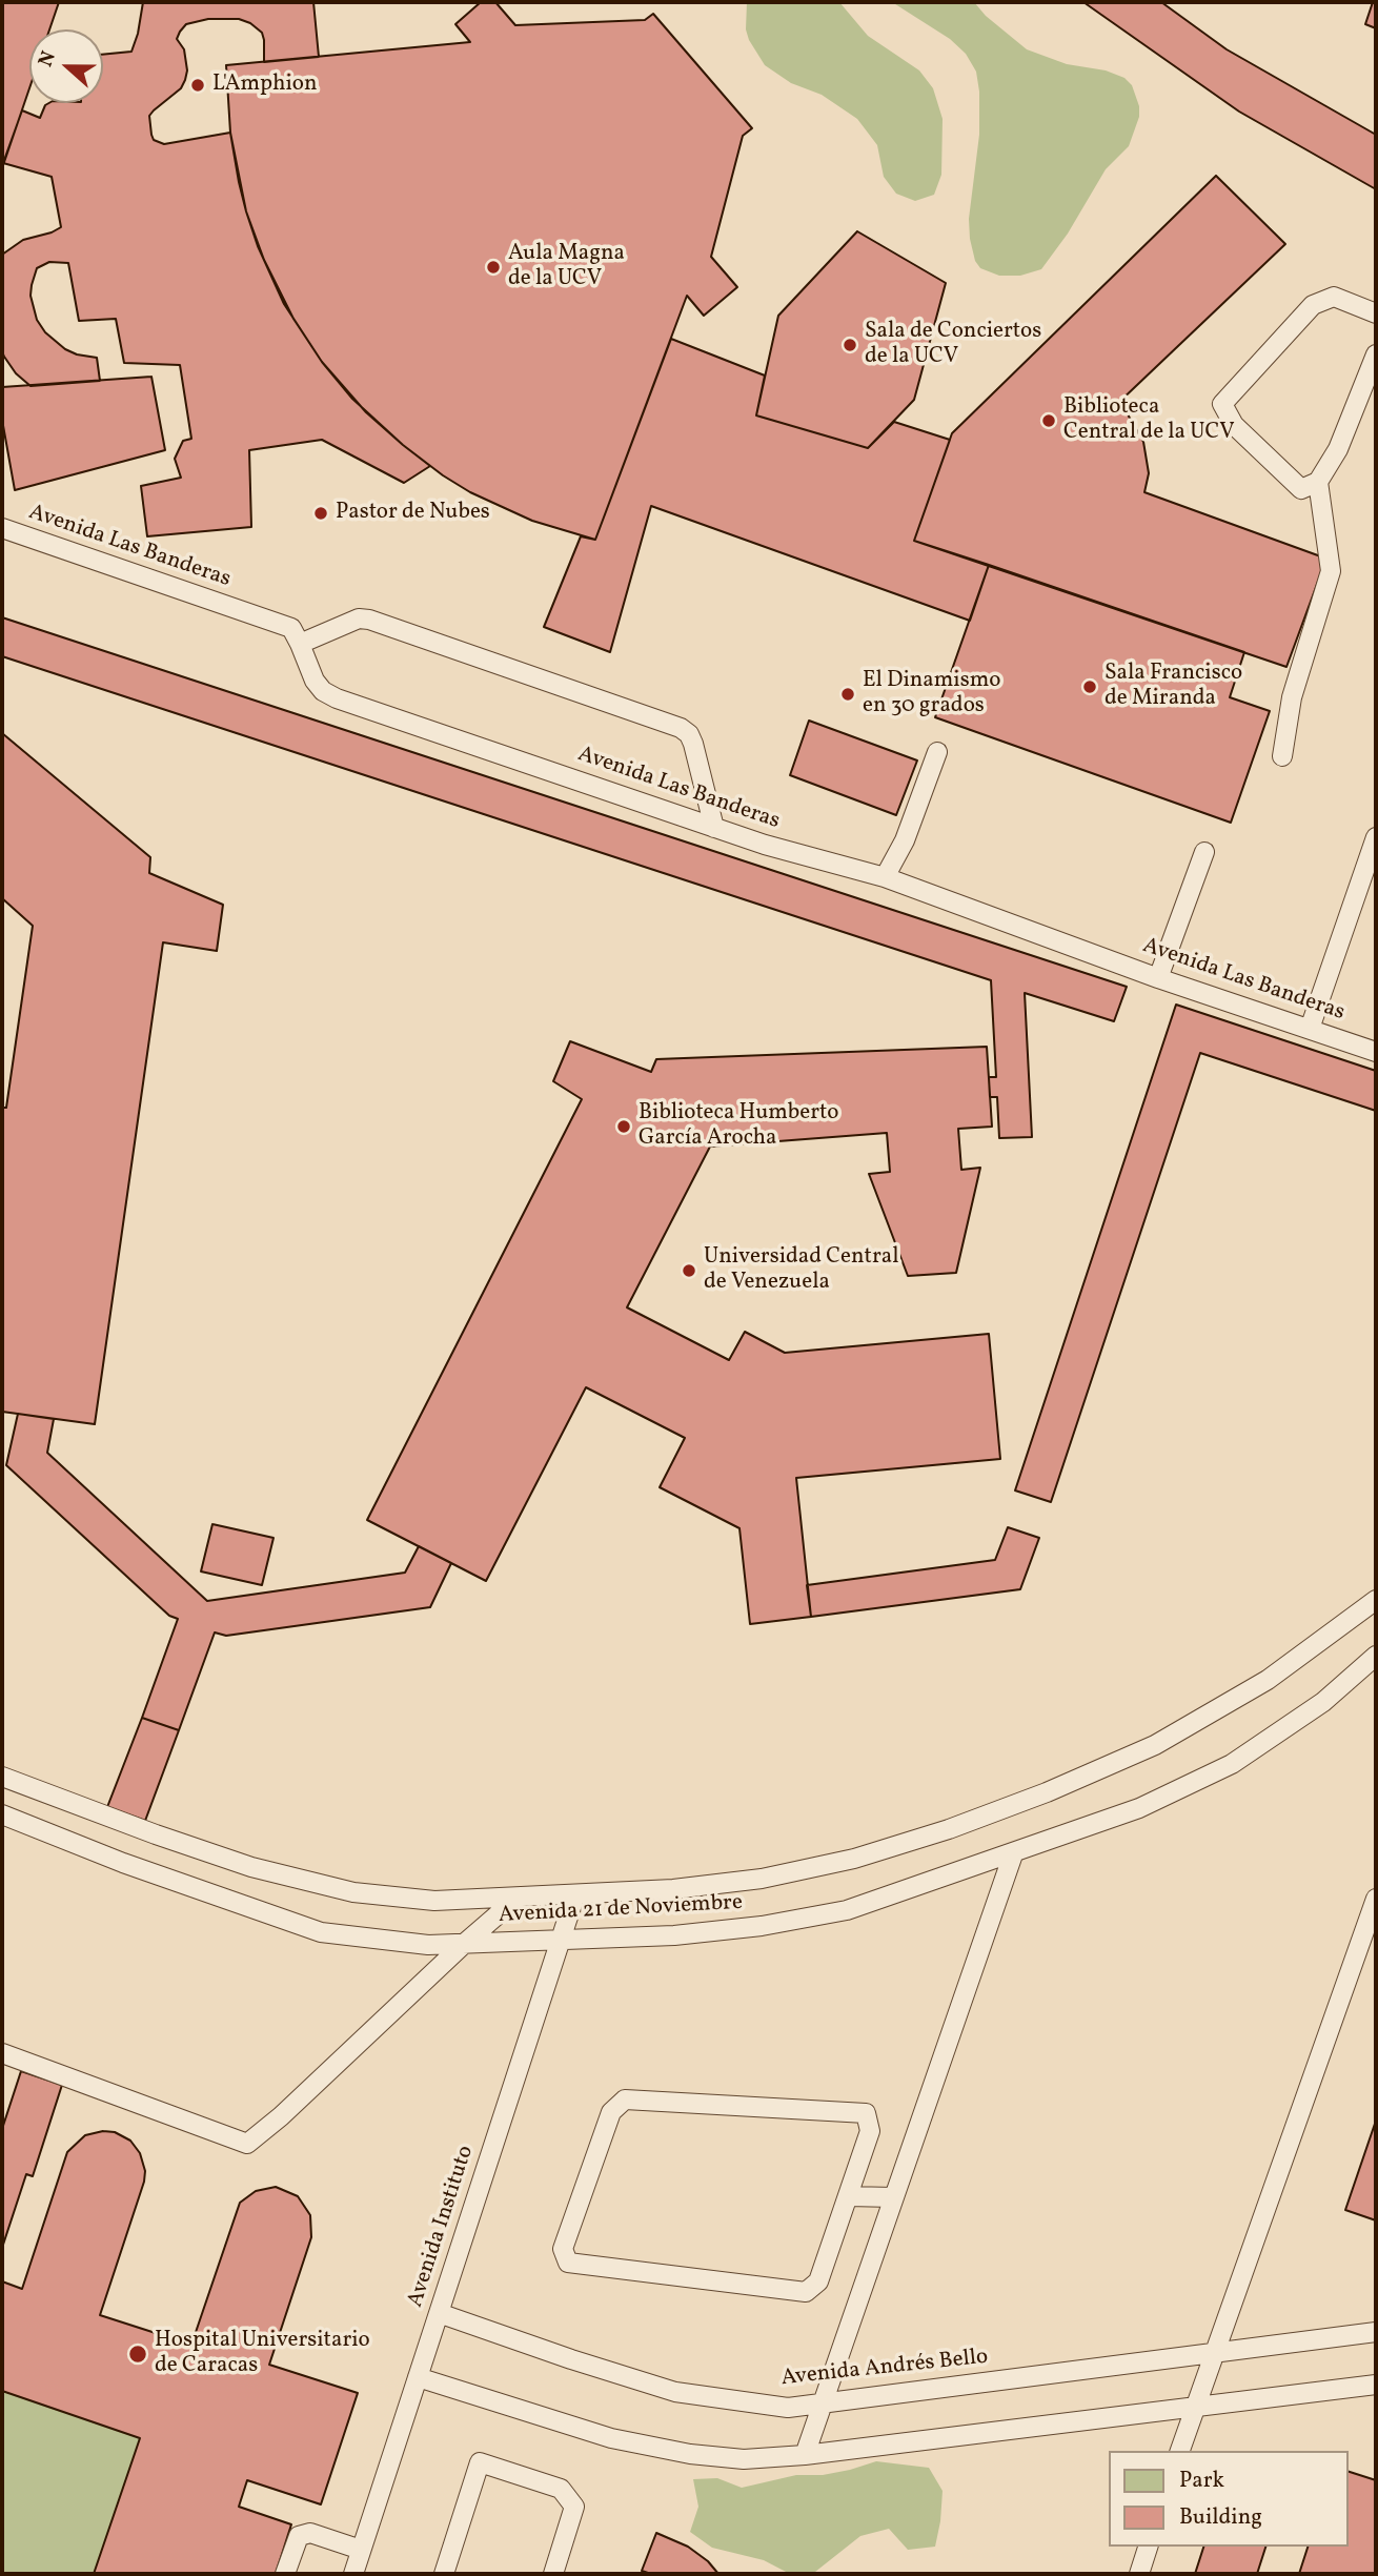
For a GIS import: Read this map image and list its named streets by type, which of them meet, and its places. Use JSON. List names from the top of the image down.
{
  "streets": {
    "lane": [
      "Avenida Las Banderas",
      "Avenida 21 de Noviembre",
      "Avenida Instituto",
      "Avenida Andrés Bello"
    ]
  },
  "crossings": [
    ["Avenida 21 de Noviembre", "Avenida Instituto"],
    ["Avenida Instituto", "Avenida Andrés Bello"]
  ],
  "places": [
    "L'Amphion",
    "Aula Magna de la UCV",
    "Sala de Conciertos de la UCV",
    "Biblioteca Central de la UCV",
    "Pastor de Nubes",
    "Sala Francisco de Miranda",
    "El Dinamismo en 30 grados",
    "Biblioteca Humberto García Arocha",
    "Universidad Central de Venezuela",
    "Hospital Universitario de Caracas"
  ],
  "legend": ["Park", "Building"],
  "north": "left"
}
